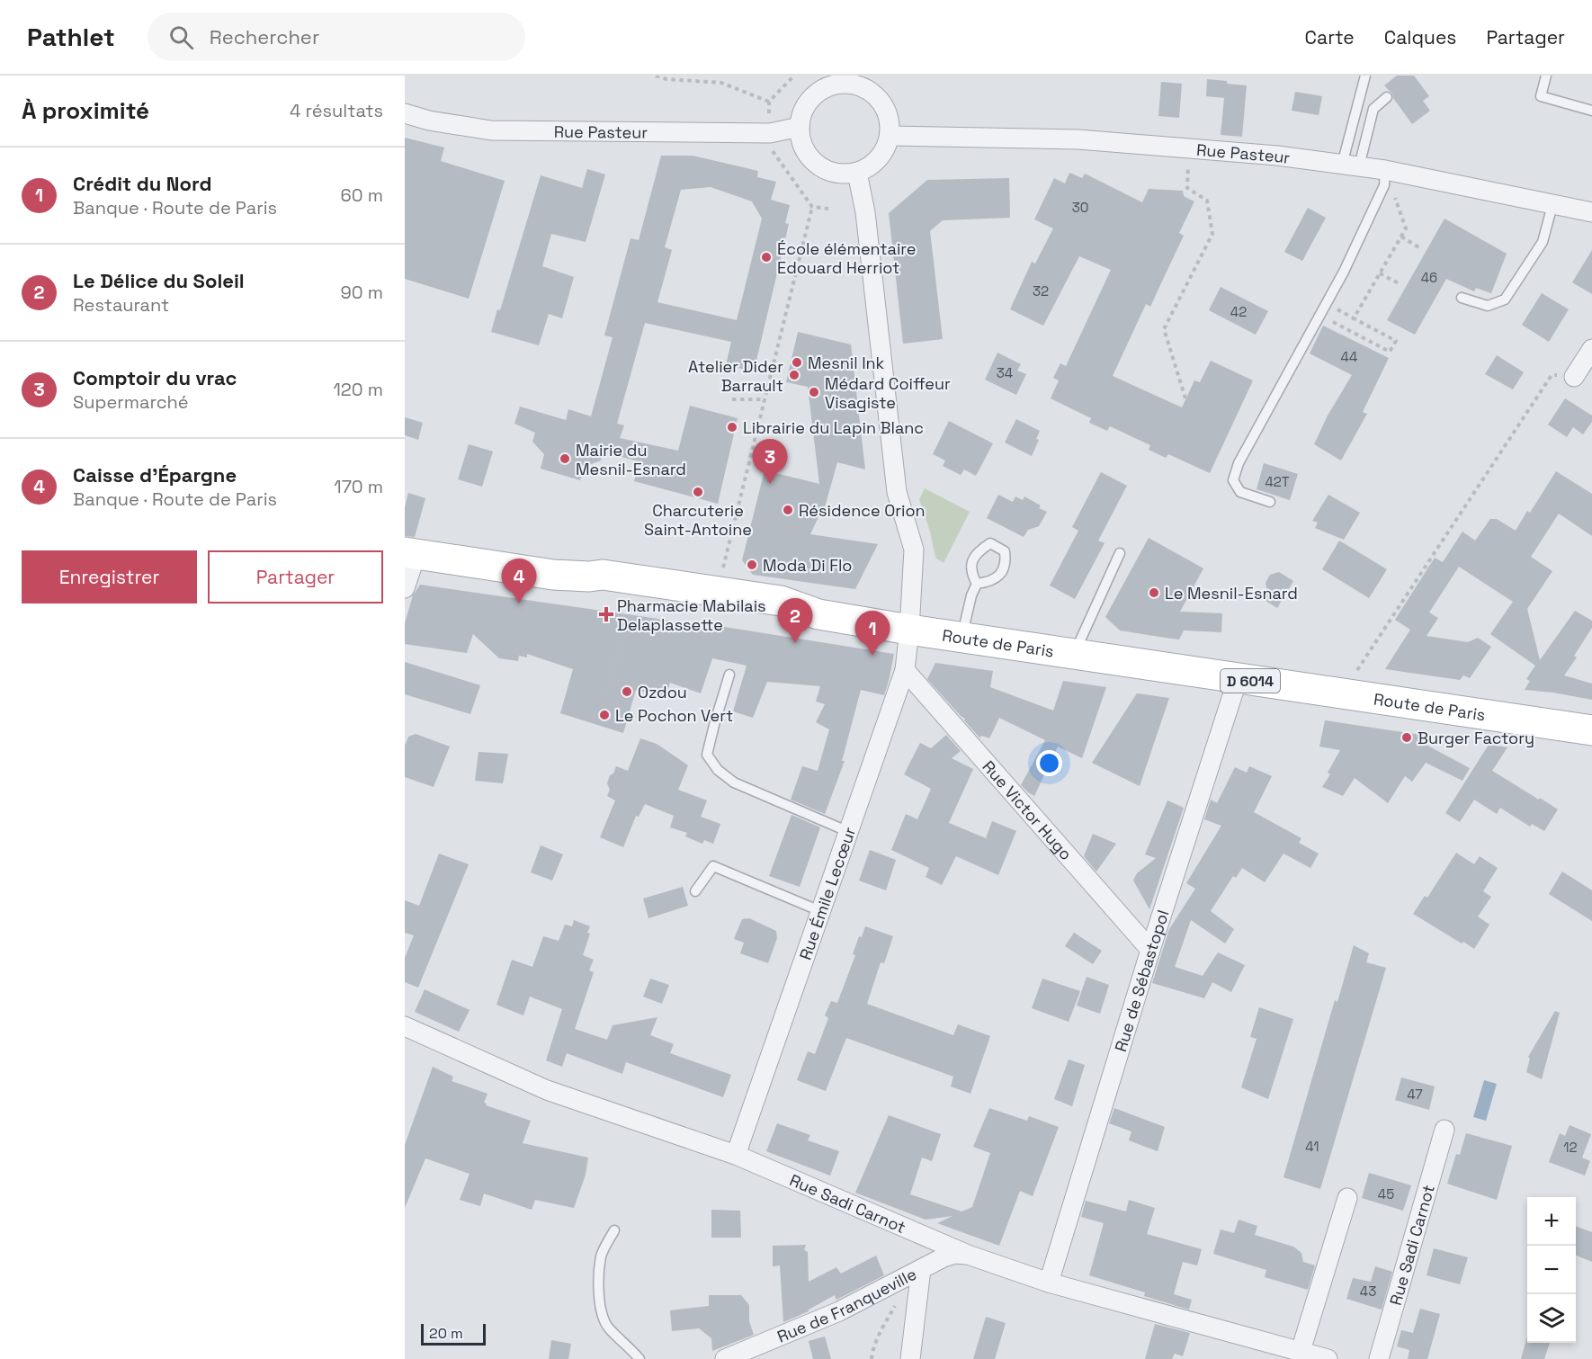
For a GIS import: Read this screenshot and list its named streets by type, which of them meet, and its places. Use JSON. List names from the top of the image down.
{
  "streets": {
    "main road": ["Route de Paris", "D 6014"],
    "street": [
      "Rue Pasteur",
      "Rue Victor Hugo",
      "Rue Émile Lecœur",
      "Rue de Sébastopol",
      "Rue Sadi Carnot",
      "Rue de Franqueville"
    ]
  },
  "crossings": [
    ["Rue Pasteur", "Rue Émile Lecœur"],
    ["Route de Paris", "Rue Émile Lecœur"],
    ["Route de Paris", "Rue de Sébastopol"],
    ["Rue Victor Hugo", "Rue Émile Lecœur"],
    ["Rue Victor Hugo", "Rue de Sébastopol"],
    ["Rue Émile Lecœur", "Rue Sadi Carnot"],
    ["Rue de Sébastopol", "Rue Sadi Carnot"],
    ["Rue Sadi Carnot", "Rue de Franqueville"]
  ],
  "places": {
    "other": [
      "École élémentaire Edouard Herriot",
      "Mesnil Ink",
      "Atelier Dider Barrault",
      "Médard Coiffeur Visagiste",
      "Librairie du Lapin Blanc",
      "Mairie du Mesnil-Esnard",
      "Charcuterie Saint-Antoine",
      "Résidence Orion",
      "Moda Di Flo",
      "Le Mesnil-Esnard",
      "Ozdou",
      "Le Pochon Vert",
      "Burger Factory"
    ],
    "health": ["Pharmacie Mabilais Delaplassette"]
  },
  "house_numbers": [
    "30",
    "46",
    "32",
    "42",
    "44",
    "34",
    "42T",
    "47",
    "41",
    "12",
    "45",
    "43"
  ],
  "scale_bar": "20 m",
  "page": {
    "header": "Pathlet",
    "search": "Rechercher",
    "nav": ["Carte", "Calques", "Partager"],
    "heading": ["À proximité", "4 résultats"],
    "list": [
      {
        "mark": "1",
        "name": "Crédit du Nord",
        "note": "Banque · Route de Paris",
        "value": "60 m"
      },
      {
        "mark": "2",
        "name": "Le Délice du Soleil",
        "note": "Restaurant",
        "value": "90 m"
      },
      {
        "mark": "3",
        "name": "Comptoir du vrac",
        "note": "Supermarché",
        "value": "120 m"
      },
      {
        "mark": "4",
        "name": "Caisse d'Épargne",
        "note": "Banque · Route de Paris",
        "value": "170 m"
      }
    ],
    "pins": [
      "3",
      "4",
      "2",
      "1"
    ],
    "buttons": ["Enregistrer", "Partager"],
    "map_buttons": ["+", "−"],
    "scale": "20 m"
  }
}
